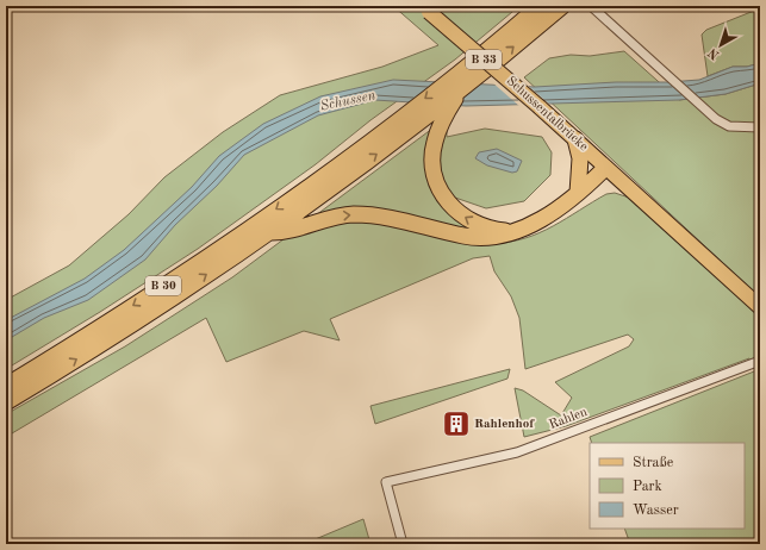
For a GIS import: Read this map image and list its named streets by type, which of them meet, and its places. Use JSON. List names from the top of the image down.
{
  "streets": {
    "highway": ["B 30"],
    "main road": ["B 33", "Schussentalbrücke"],
    "street": ["Rahlen"]
  },
  "crossings": [
    ["B 33", "Schussentalbrücke"]
  ],
  "water": ["Schussen"],
  "places": {
    "building": ["Rahlenhof"]
  },
  "legend": ["Straße", "Park", "Wasser"],
  "north": "bottom left"
}
